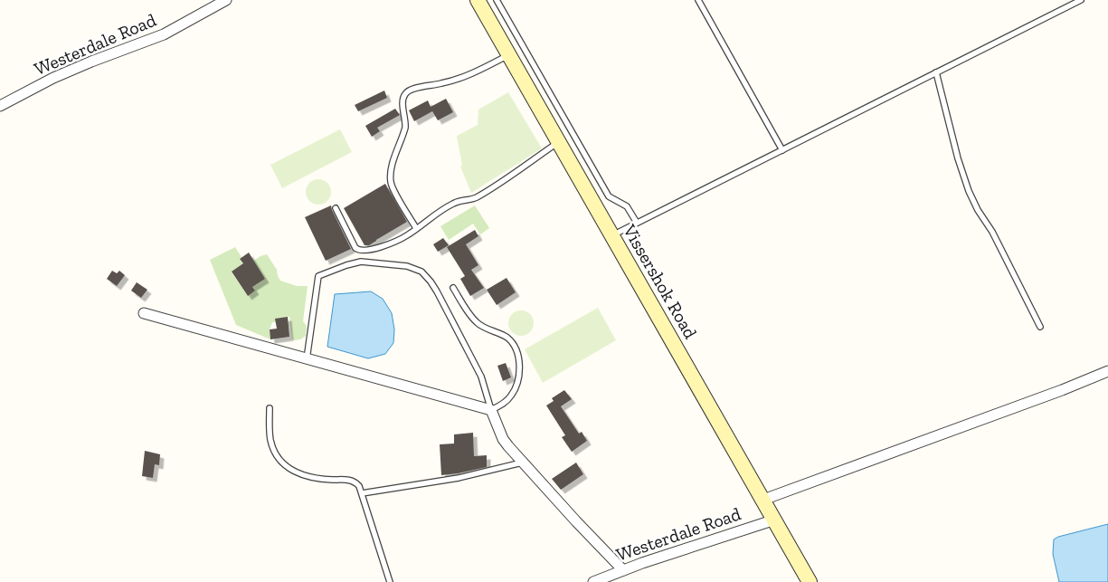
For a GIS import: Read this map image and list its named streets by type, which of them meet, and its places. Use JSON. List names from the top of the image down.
{
  "streets": {
    "main road": ["Vissershok Road"],
    "street": ["Westerdale Road"]
  },
  "crossings": [
    ["Westerdale Road", "Vissershok Road"]
  ]
}
